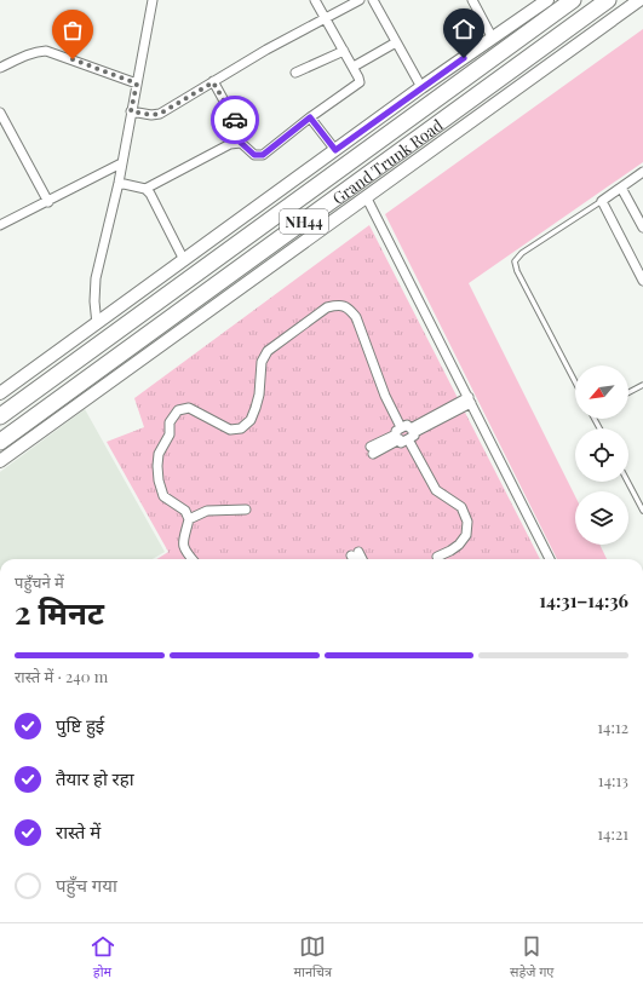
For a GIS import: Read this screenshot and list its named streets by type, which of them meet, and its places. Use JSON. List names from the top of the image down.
{
  "streets": {
    "highway": ["Grand Trunk Road", "NH44"]
  },
  "north": "bottom left",
  "page": {
    "heading": ["2 मिनट", "पहुँचने में", "14:31–14:36"],
    "bar": "रास्ते में · 240 m",
    "list": [
      ["पुष्टि हुई", "14:12"],
      ["तैयार हो रहा", "14:13"],
      ["रास्ते में", "14:21"],
      "पहुँच गया"
    ],
    "tabs": ["होम", "मानचित्र", "सहेजे गए"]
  }
}
